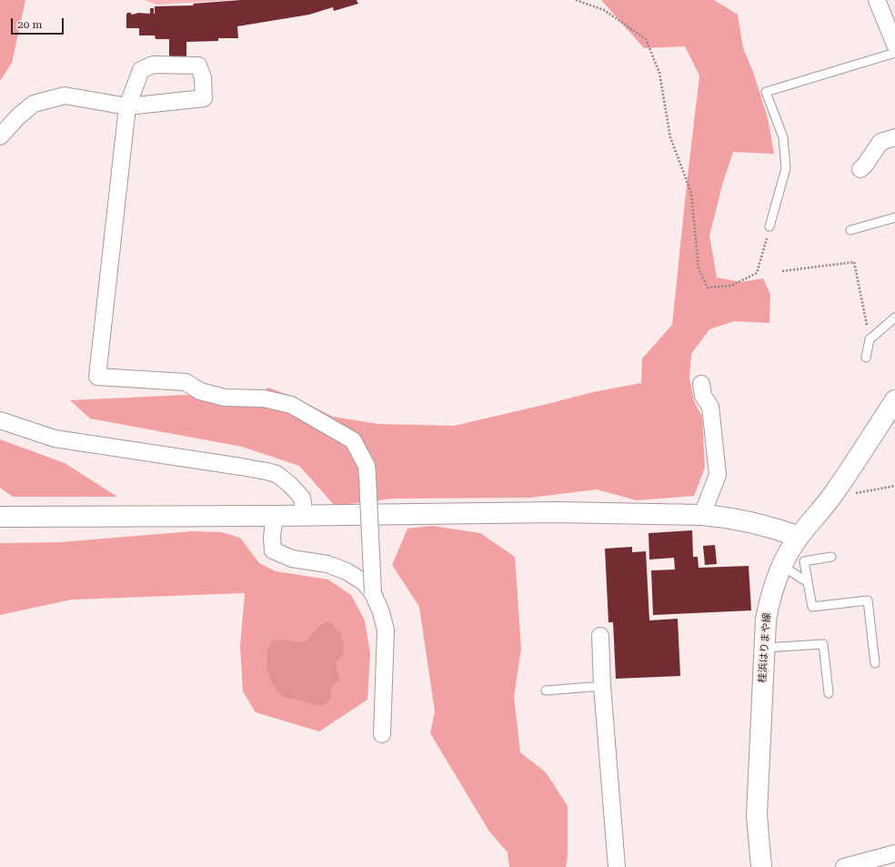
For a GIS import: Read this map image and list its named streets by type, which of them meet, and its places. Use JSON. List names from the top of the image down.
{
  "streets": {
    "street": ["桂浜はりまや線"]
  },
  "scale_bar": "20 m"
}
